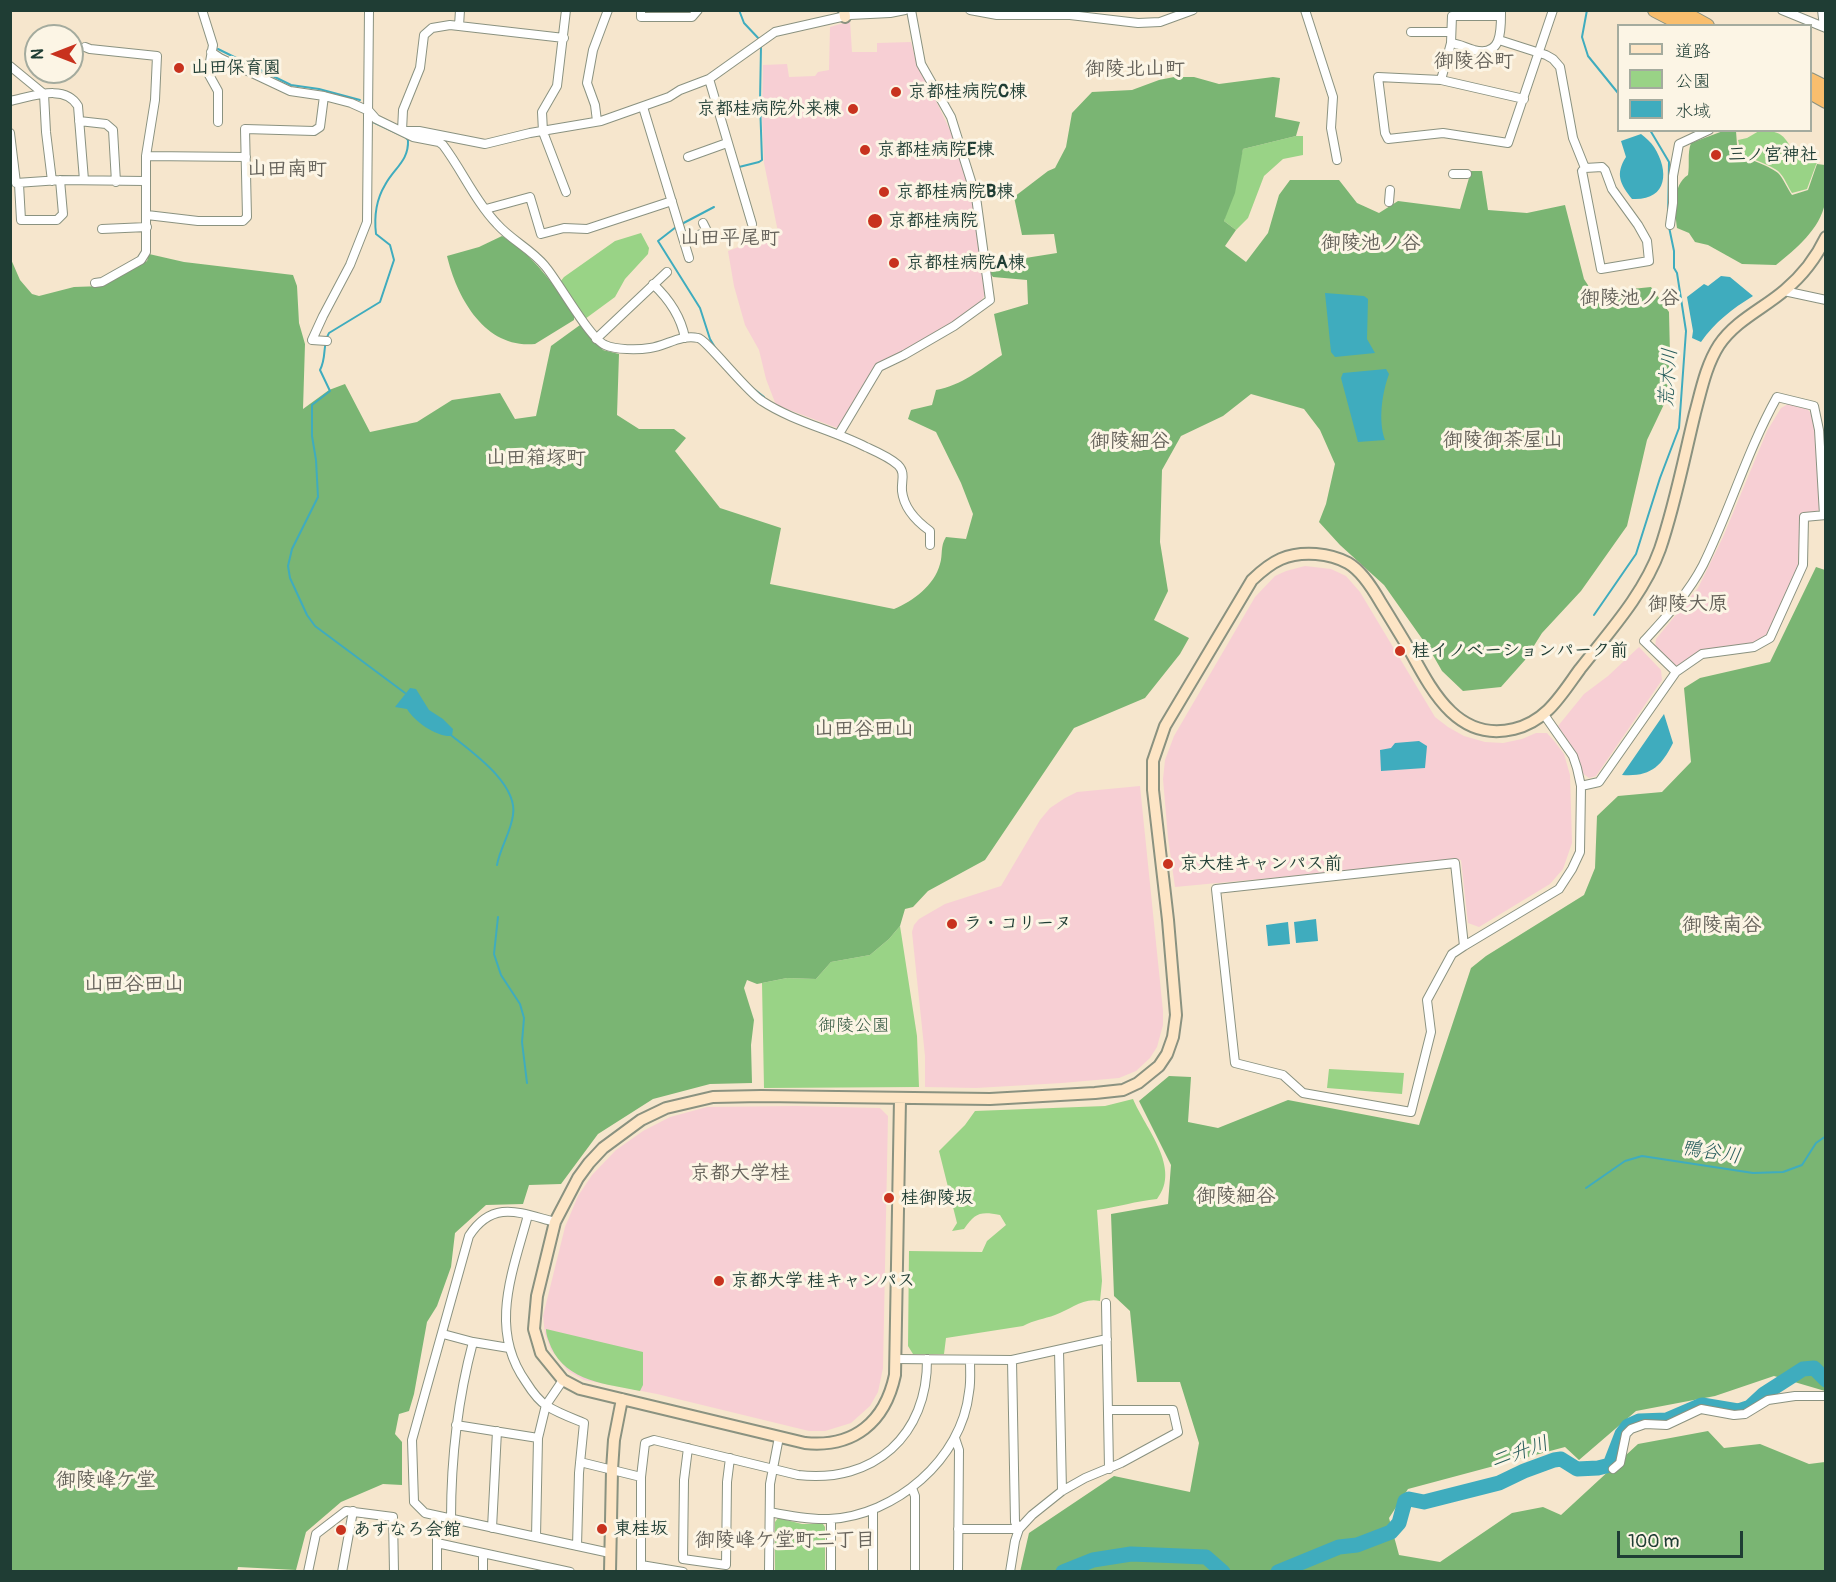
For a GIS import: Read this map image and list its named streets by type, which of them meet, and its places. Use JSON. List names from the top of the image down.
{
  "districts": [
    "御陵谷町",
    "御陵北山町",
    "山田南町",
    "山田平尾町",
    "御陵池ノ谷",
    "御陵池ノ谷",
    "御陵御茶屋山",
    "御陵細谷",
    "山田箱塚町",
    "御陵大原",
    "山田谷田山",
    "御陵南谷",
    "山田谷田山",
    "京都大学桂",
    "御陵細谷",
    "御陵峰ケ堂",
    "御陵峰ケ堂町二丁目"
  ],
  "water": ["荒木川", "鴨谷川", "二升川"],
  "parks": ["御陵公園"],
  "places": [
    "山田保育園",
    "京都桂病院C棟",
    "京都桂病院外来棟",
    "京都桂病院E棟",
    "三ノ宮神社",
    "京都桂病院B棟",
    "京都桂病院",
    "京都桂病院A棟",
    "桂イノベーションパーク前",
    "京大桂キャンパス前",
    "ラ・コリーヌ",
    "桂御陵坂",
    "京都大学 桂キャンパス",
    "東桂坂",
    "あすなろ会館"
  ],
  "legend": ["道路", "公園", "水域"],
  "scale_bar": "100 m",
  "north": "left"
}
